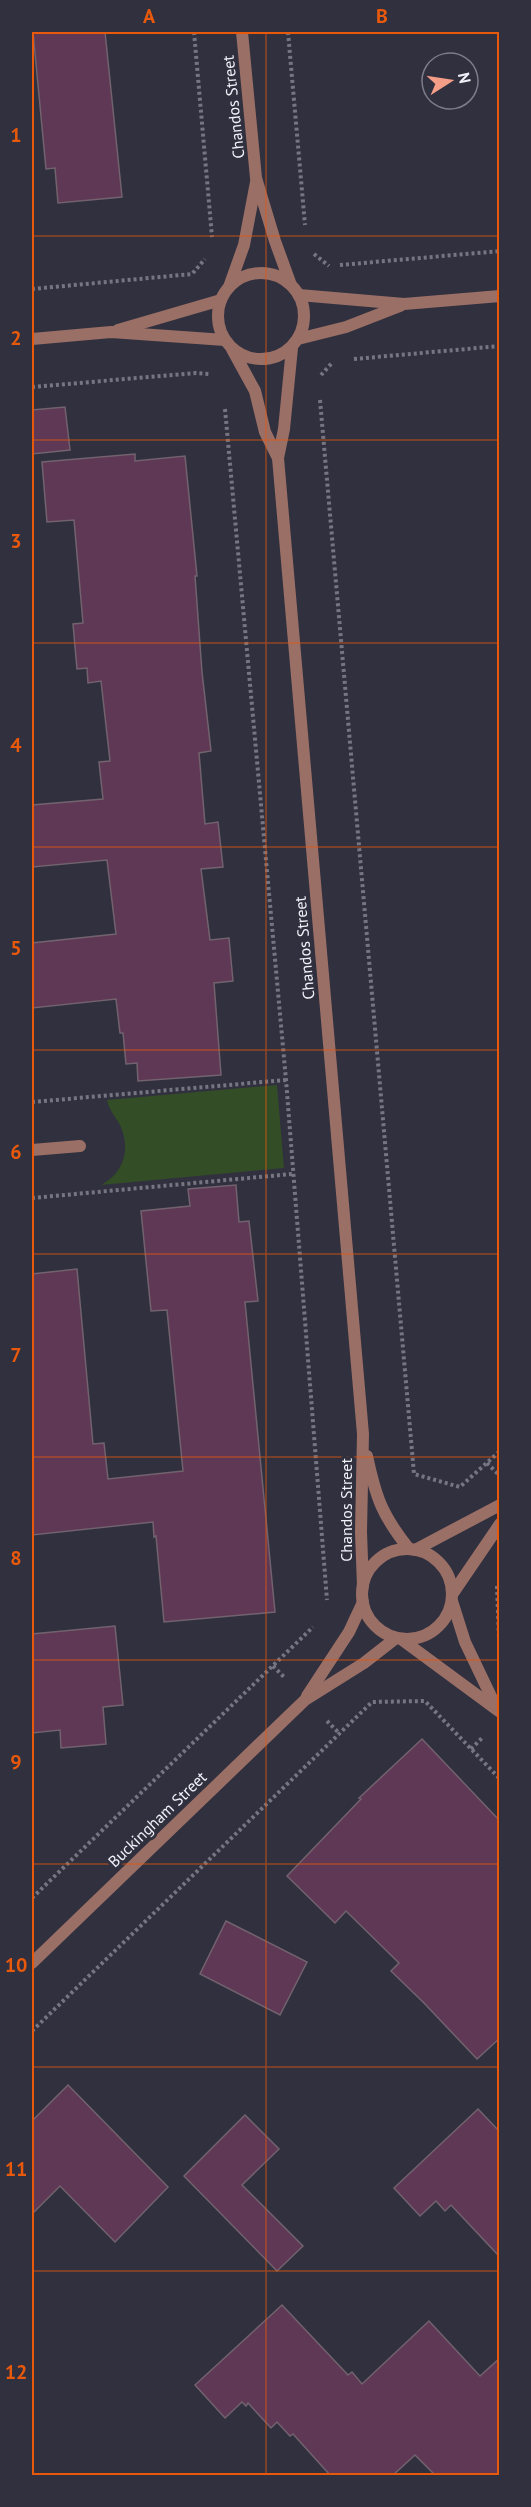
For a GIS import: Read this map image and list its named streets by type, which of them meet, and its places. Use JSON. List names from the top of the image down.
{
  "streets": {
    "street": ["Chandos Street", "Buckingham Street"]
  },
  "crossings": [
    ["Chandos Street", "Buckingham Street"]
  ],
  "north": "right",
  "grid": {
    "columns": ["A", "B"],
    "rows": [
      "1",
      "2",
      "3",
      "4",
      "5",
      "6",
      "7",
      "8",
      "9",
      "10",
      "11",
      "12"
    ]
  }
}
